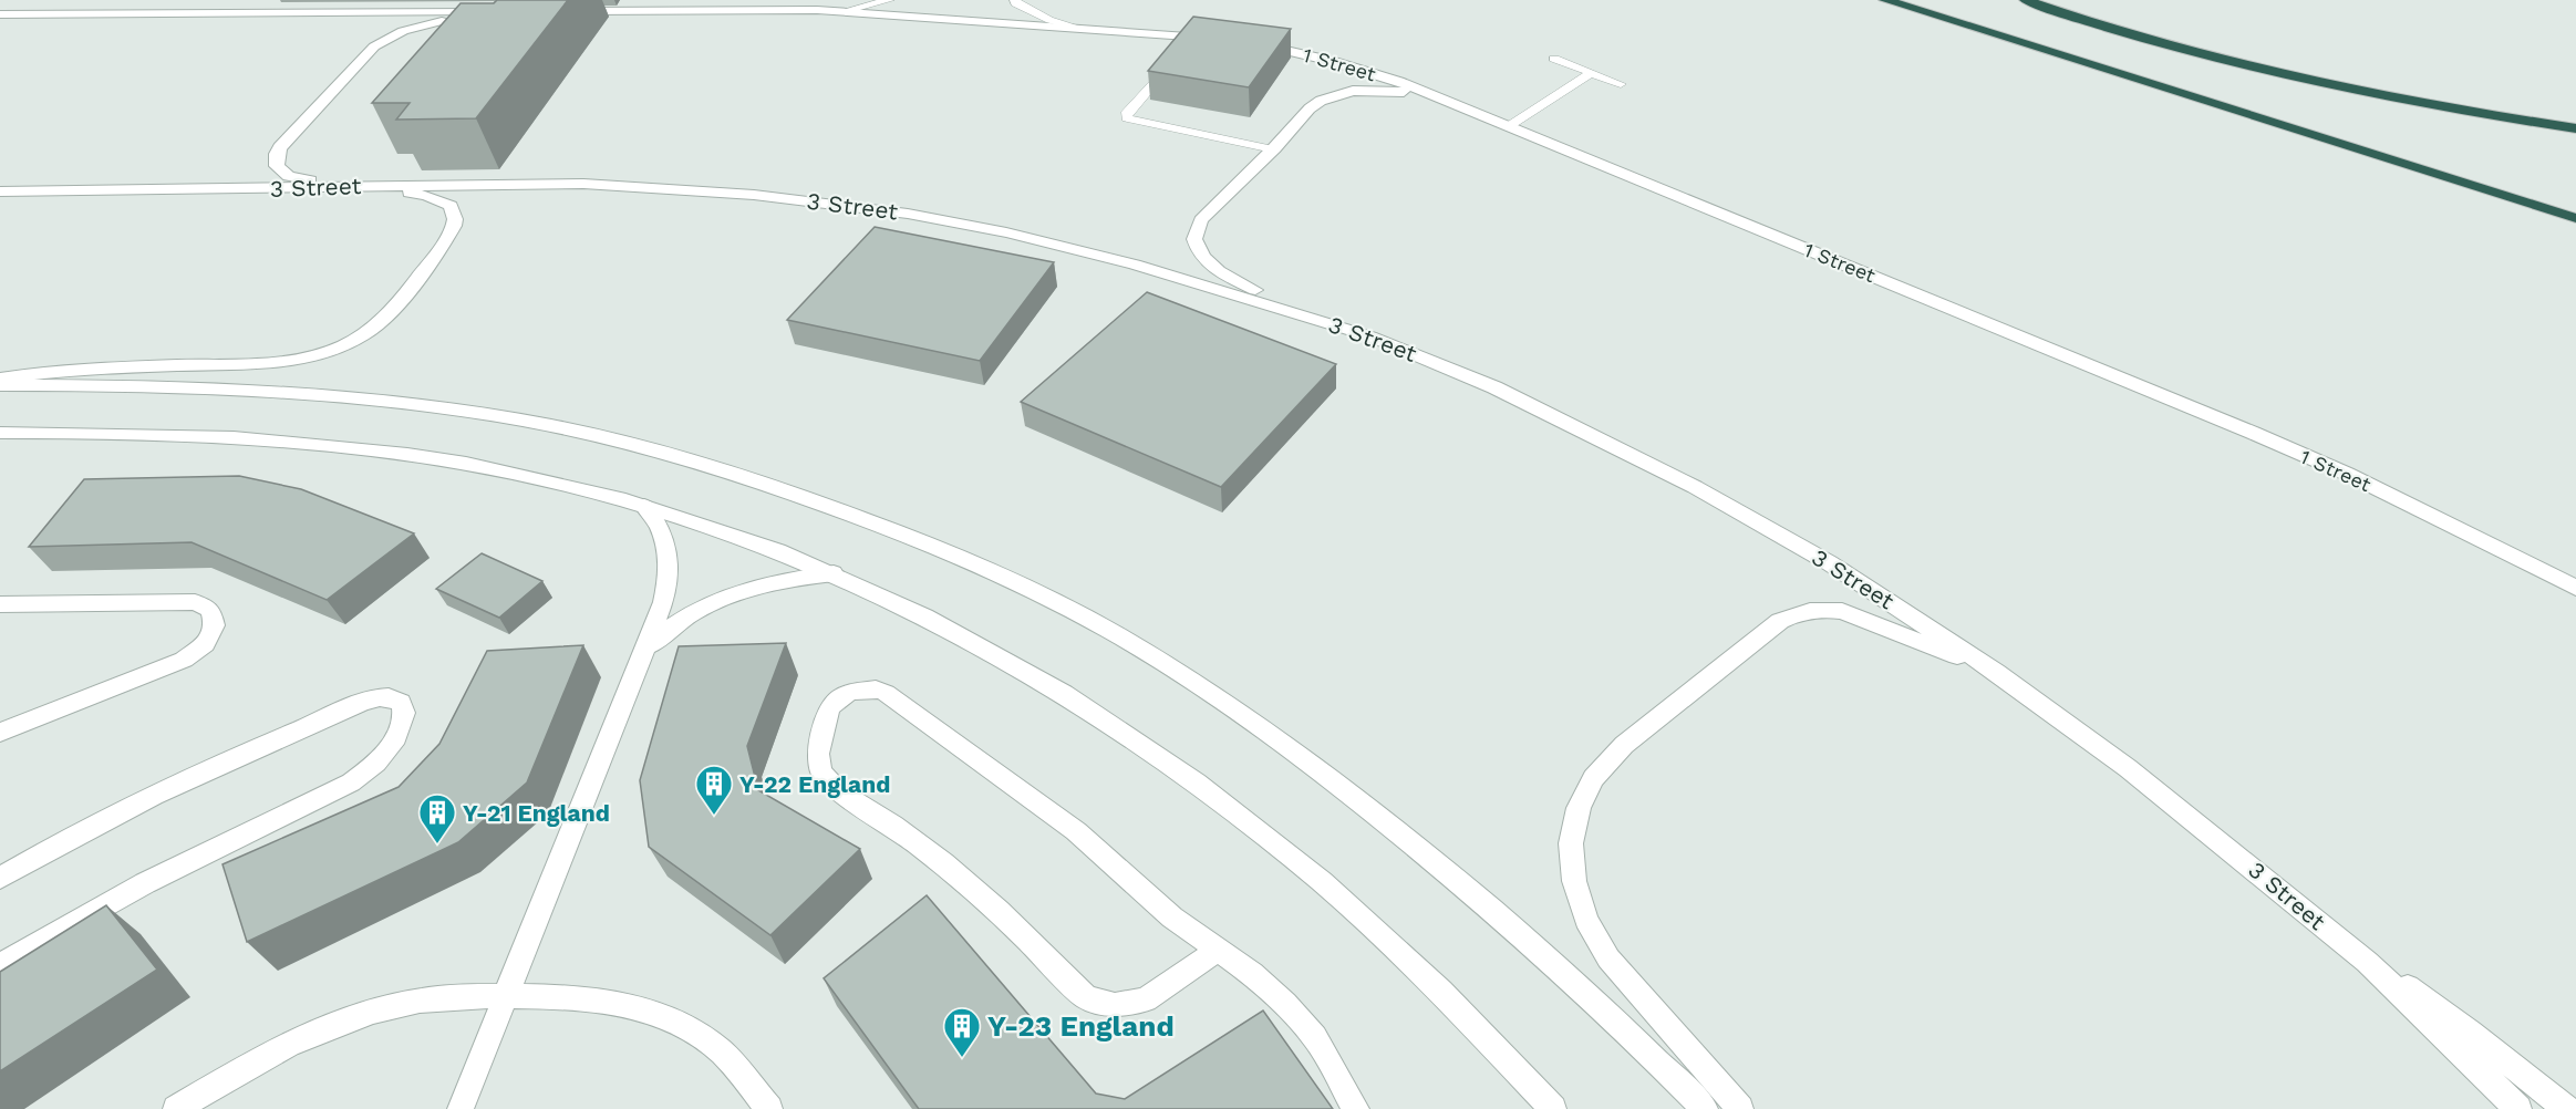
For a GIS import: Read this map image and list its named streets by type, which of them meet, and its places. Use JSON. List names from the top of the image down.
{
  "streets": {
    "street": ["1 Street", "3 Street"]
  },
  "places": {
    "building": ["Y-22 England", "Y-21 England", "Y-23 England"]
  }
}
